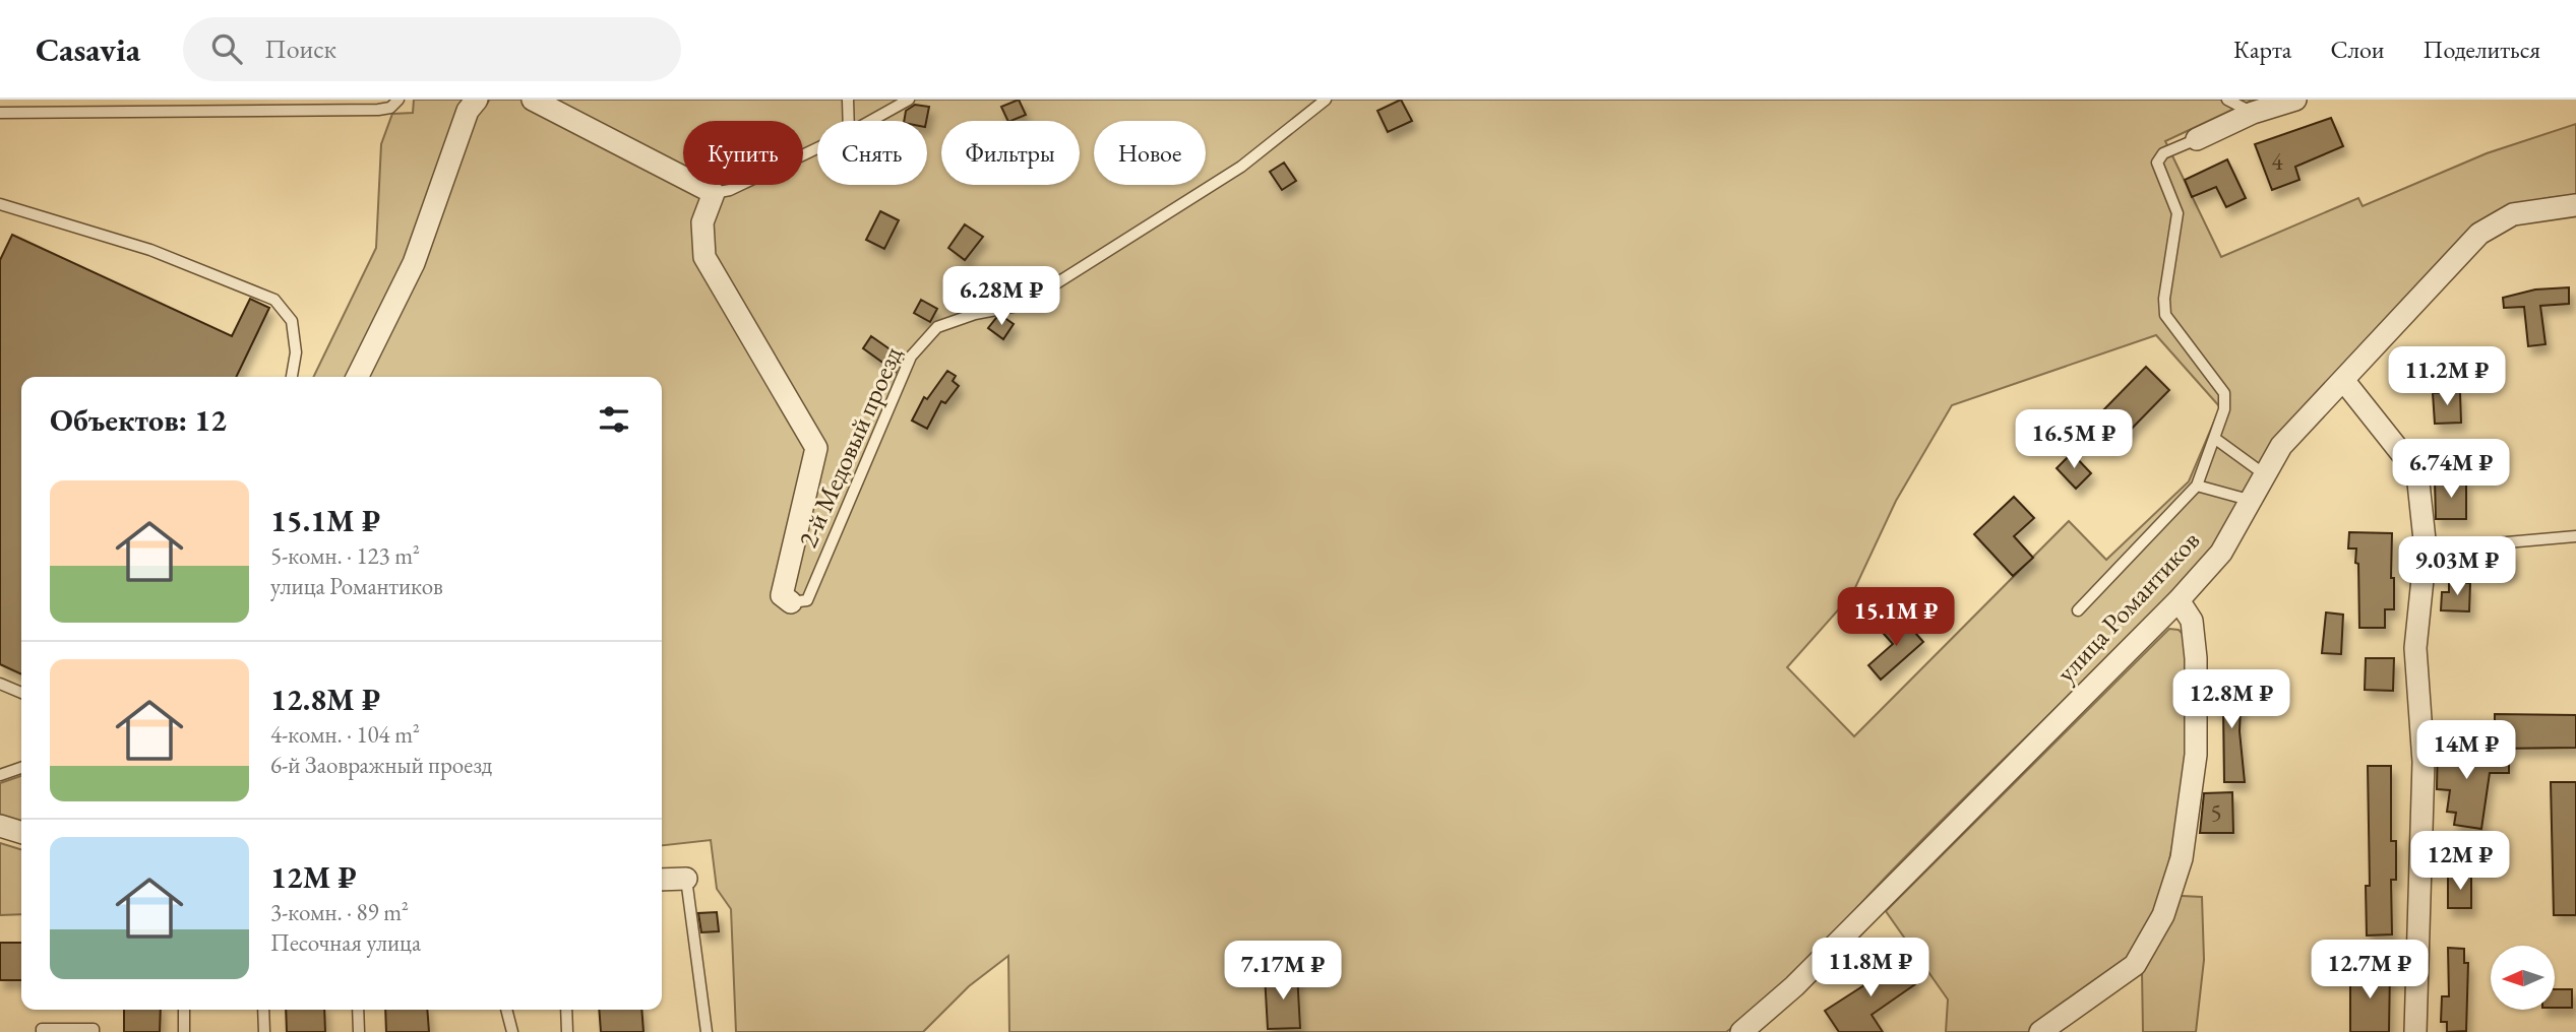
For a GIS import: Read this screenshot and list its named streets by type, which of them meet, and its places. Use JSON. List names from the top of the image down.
{
  "streets": {
    "street": ["улица Романтиков"],
    "lane": ["2-й Медовый проезд"]
  },
  "house_numbers": ["4", "5"],
  "north": "left",
  "page": {
    "header": "Casavia",
    "search": "Поиск",
    "nav": ["Карта", "Слои", "Поделиться"],
    "chip": [
      "Купить",
      "Снять",
      "Фильтры",
      "Новое"
    ],
    "price": [
      "6.28M ₽",
      "11.2M ₽",
      "16.5M ₽",
      "6.74M ₽",
      "9.03M ₽",
      "15.1M ₽",
      "12.8M ₽",
      "14M ₽",
      "12M ₽",
      "11.8M ₽",
      "12.7M ₽",
      "7.17M ₽"
    ],
    "heading": "Объектов: 12",
    "list": [
      {
        "name": "15.1M ₽",
        "note": "5-комн. · 123 m² · улица Романтиков"
      },
      {
        "name": "12.8M ₽",
        "note": "4-комн. · 104 m² · 6-й Заовражный проезд"
      },
      {
        "name": "12M ₽",
        "note": "3-комн. · 89 m² · Песочная улица"
      }
    ]
  }
}
